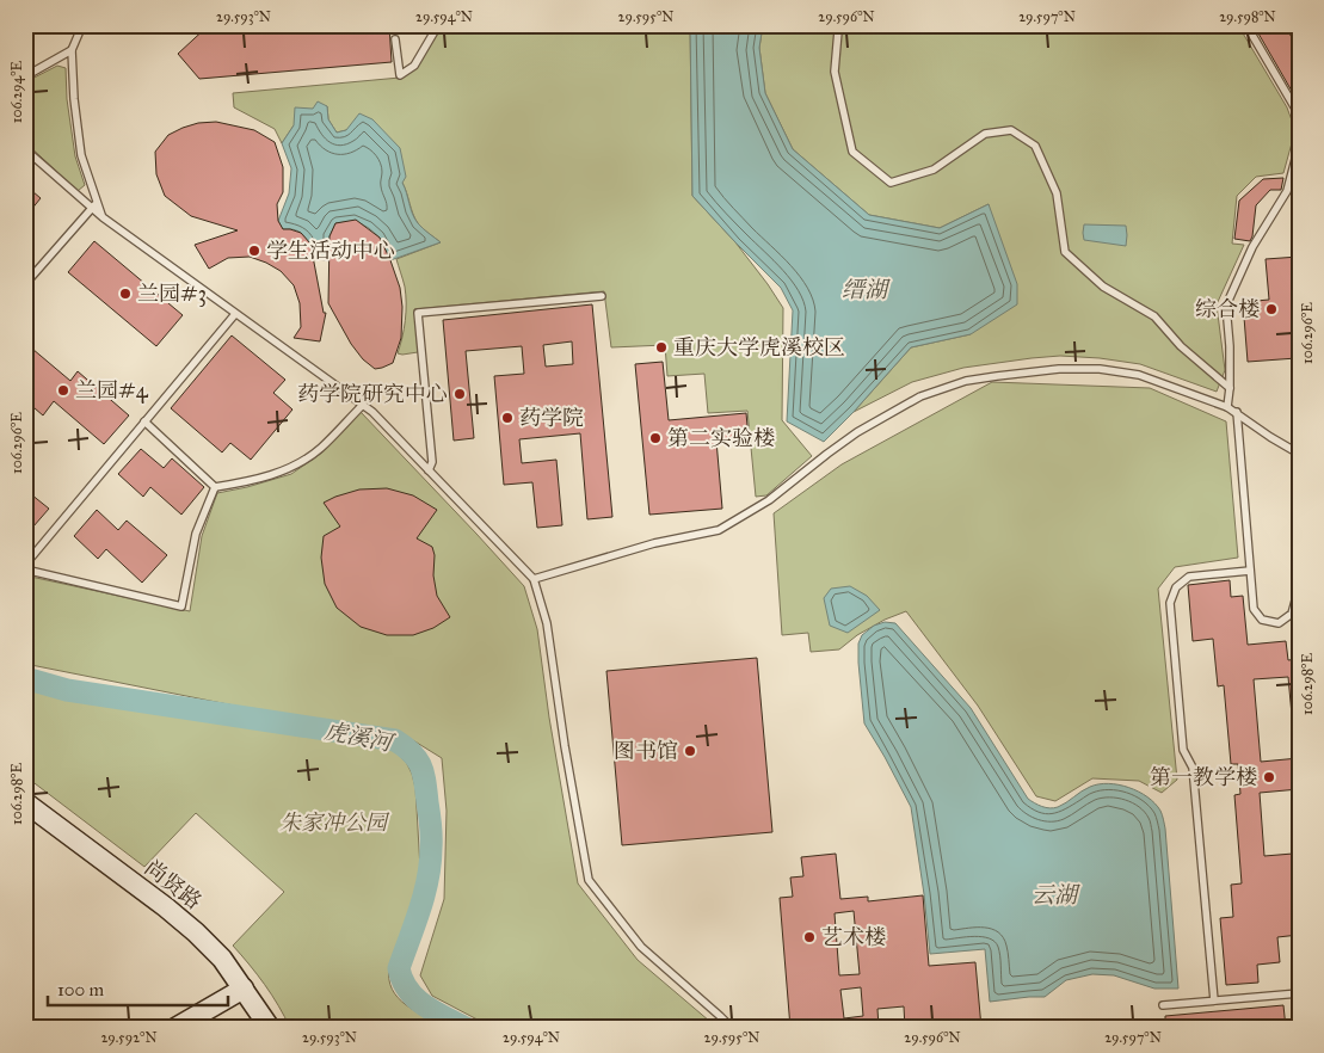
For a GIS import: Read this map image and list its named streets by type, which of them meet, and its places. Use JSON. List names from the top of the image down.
{
  "streets": {
    "street": ["尚贤路"]
  },
  "water": ["缙湖", "虎溪河", "云湖"],
  "parks": ["朱家冲公园"],
  "places": [
    "学生活动中心",
    "兰园#3",
    "综合楼",
    "重庆大学虎溪校区",
    "兰园#4",
    "药学院研究中心",
    "药学院",
    "第二实验楼",
    "图书馆",
    "第一教学楼",
    "艺术楼"
  ],
  "scale_bar": "100 m",
  "coordinates": [
    "29.593°N",
    "29.594°N",
    "29.595°N",
    "29.596°N",
    "29.597°N",
    "29.598°N",
    "106.294°E",
    "106.296°E",
    "106.298°E",
    "29.592°N"
  ]
}
